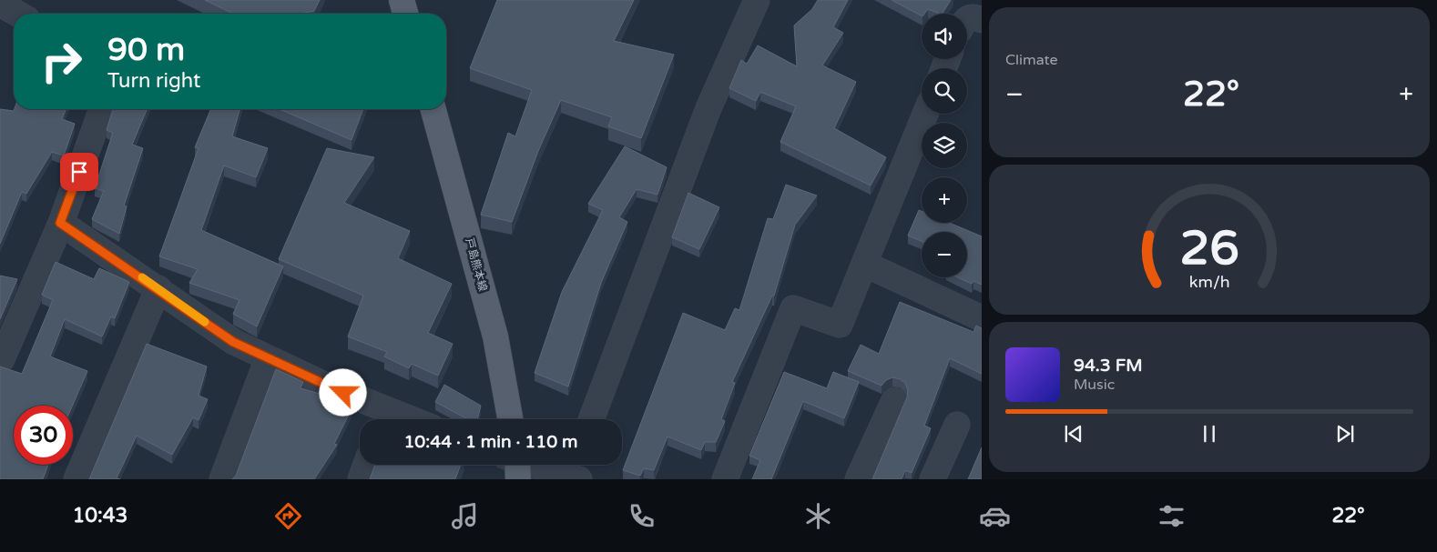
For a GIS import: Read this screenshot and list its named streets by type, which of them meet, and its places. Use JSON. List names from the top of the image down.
{
  "streets": {
    "main road": ["戸島熊本線"]
  },
  "page": {
    "tile": "Climate",
    "map_buttons": ["+", "−"],
    "turn": ["90 m", "Turn right"],
    "heat": ["−", "22°", "+"],
    "song": ["94.3 FM", "Music"],
    "limit": "30",
    "trip": "10:44 · 1 min · 110 m",
    "tabs": ["10:43", "22°"],
    "gauge": ["26", "km/h"]
  }
}
